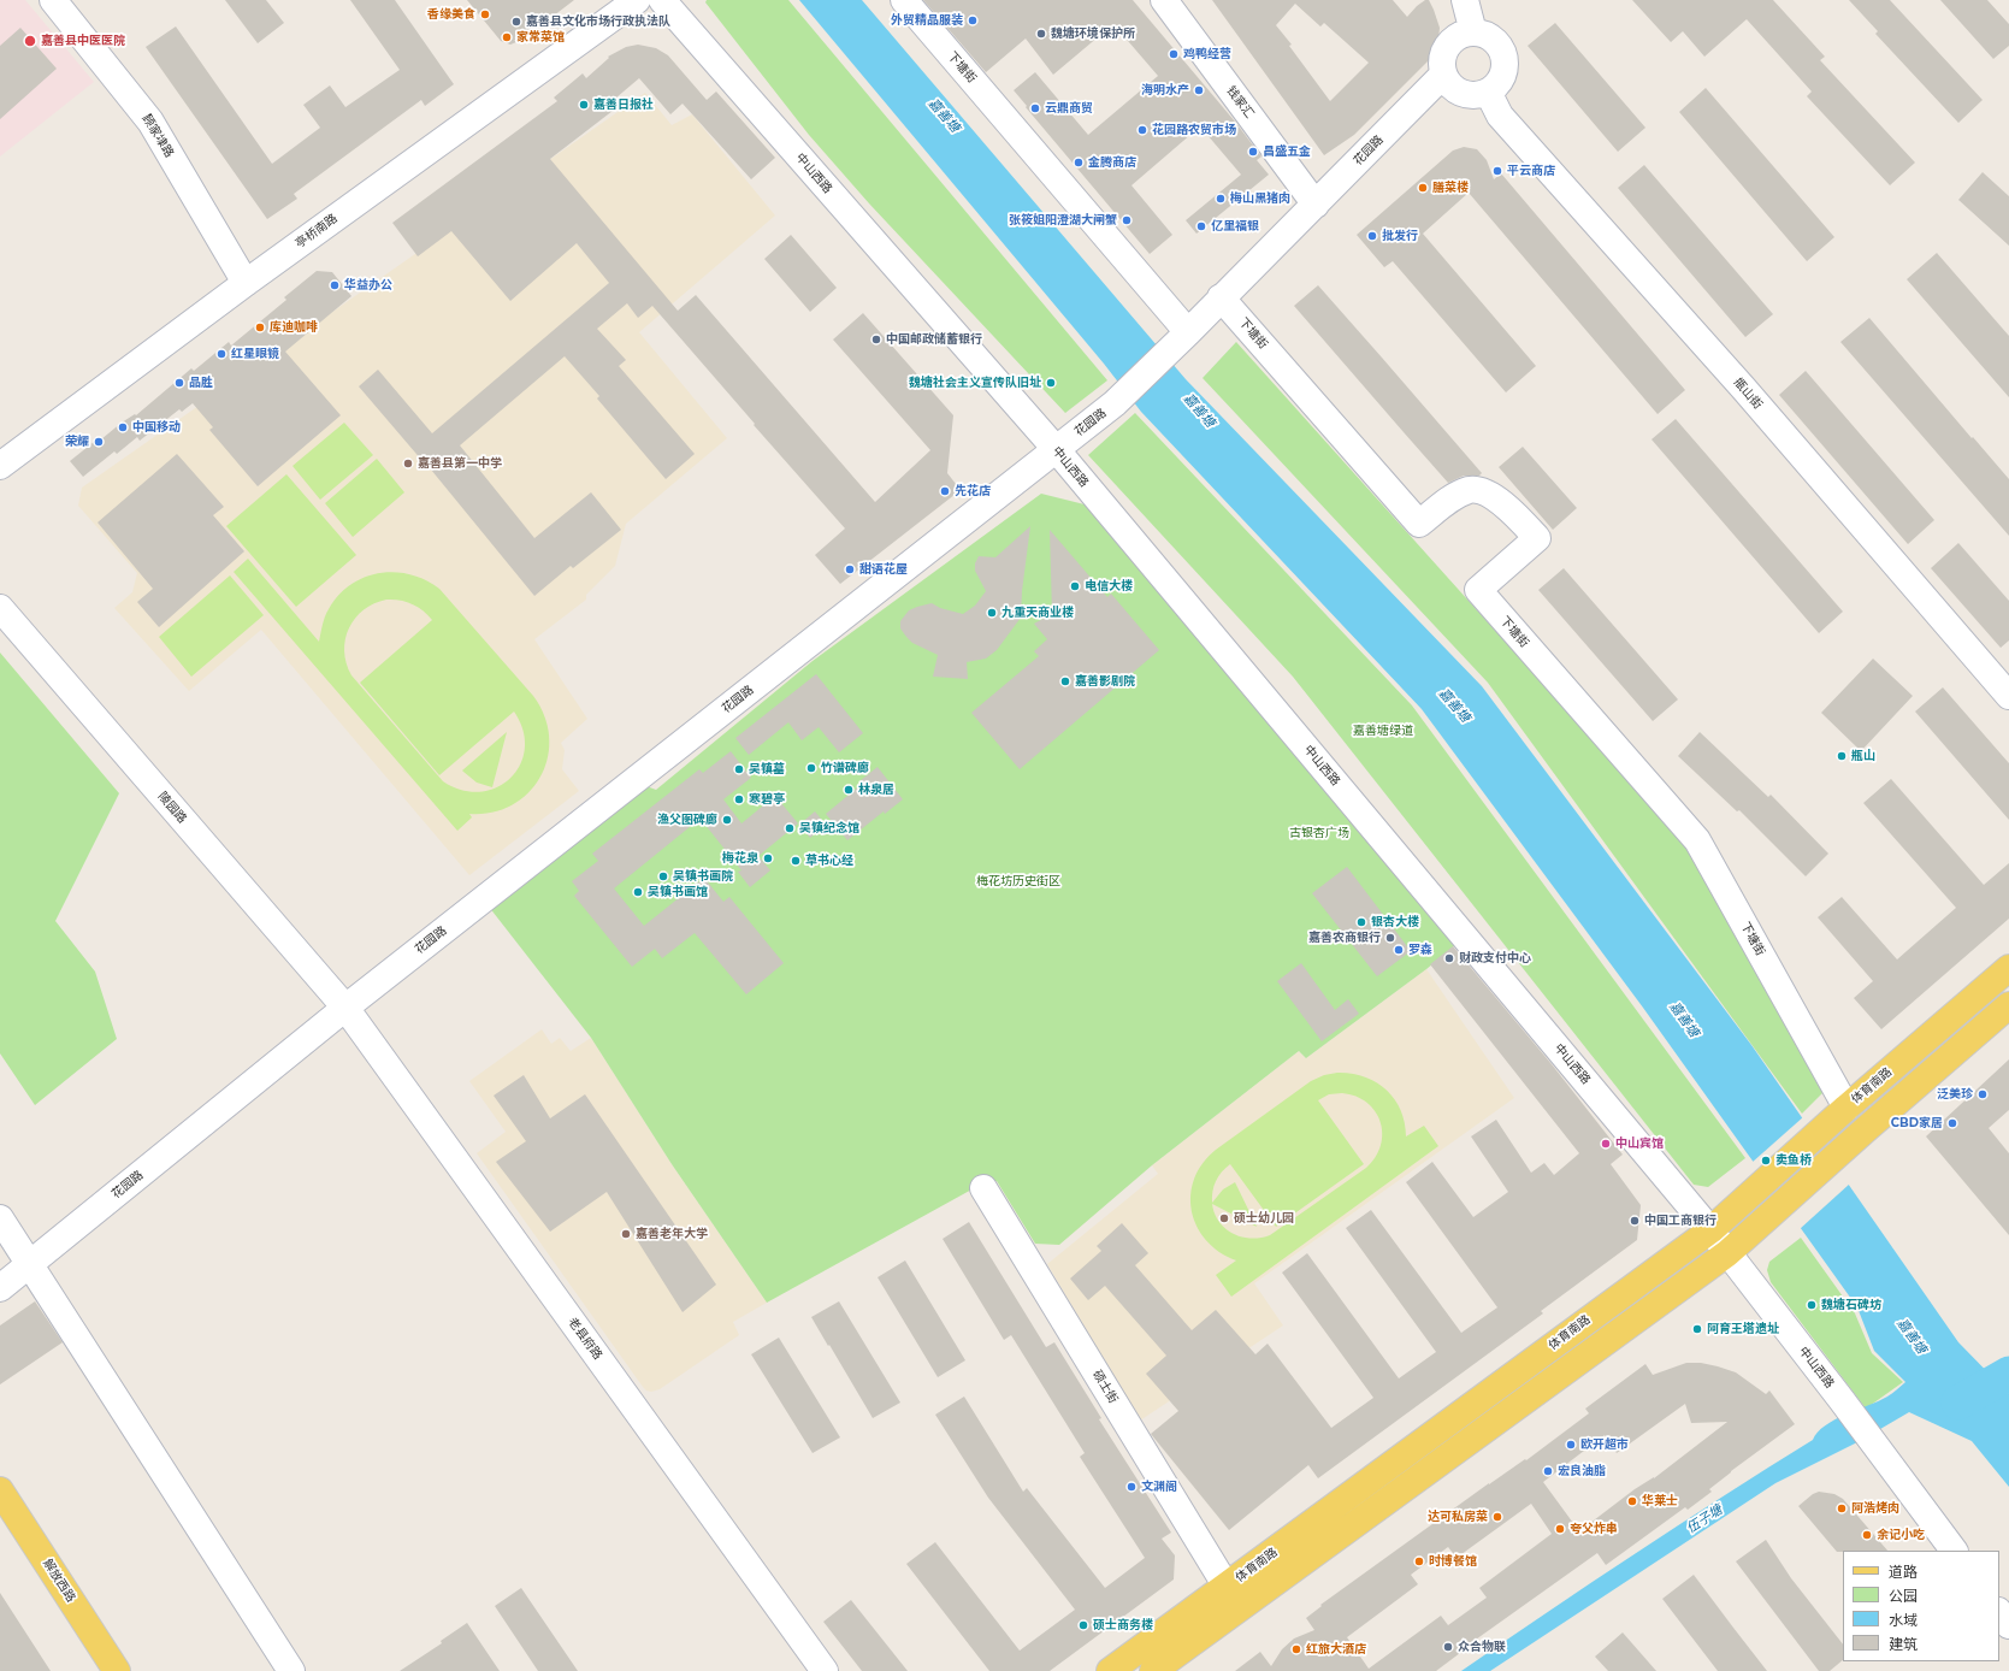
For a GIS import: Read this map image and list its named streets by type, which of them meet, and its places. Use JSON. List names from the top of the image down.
{
  "streets": {
    "main road": ["体育南路", "解放西路"],
    "street": [
      "下塘街",
      "钱家汇",
      "顾家埭路",
      "花园路",
      "中山西路",
      "亭桥南路",
      "甁山街",
      "陵园路",
      "老县府路",
      "硕士街"
    ]
  },
  "crossings": [
    ["下塘街", "花园路"],
    ["下塘街", "体育南路"],
    ["钱家汇", "花园路"],
    ["顾家埭路", "亭桥南路"],
    ["花园路", "中山西路"],
    ["花园路", "甁山街"],
    ["花园路", "陵园路"],
    ["花园路", "老县府路"],
    ["中山西路", "体育南路"],
    ["陵园路", "老县府路"],
    ["体育南路", "硕士街"]
  ],
  "water": ["嘉善塘", "伍子塘"],
  "parks": ["嘉善塘绿道", "古银杏广场", "梅花坊历史街区"],
  "places": [
    "香缘美食",
    "外贸精品服装",
    "嘉善县文化市场行政执法队",
    "魏塘环境保护所",
    "家常菜馆",
    "嘉善县中医医院",
    "鸡鸭经营",
    "海明水产",
    "嘉善日报社",
    "云鼎商贸",
    "花园路农贸市场",
    "昌盛五金",
    "金腾商店",
    "平云商店",
    "膳菜楼",
    "梅山黑猪肉",
    "张筱姐阳澄湖大闸蟹",
    "亿里福银",
    "批发行",
    "华益办公",
    "库迪咖啡",
    "中国邮政储蓄银行",
    "红星眼镜",
    "品胜",
    "魏塘社会主义宣传队旧址",
    "中国移动",
    "荣耀",
    "嘉善县第一中学",
    "先花店",
    "甜语花屋",
    "电信大楼",
    "九重天商业楼",
    "嘉善影剧院",
    "瓶山",
    "竹谱碑廊",
    "吴镇墓",
    "林泉居",
    "寒碧亭",
    "渔父图碑廊",
    "吴镇纪念馆",
    "梅花泉",
    "草书心经",
    "吴镇书画院",
    "吴镇书画馆",
    "银杏大楼",
    "嘉善农商银行",
    "罗森",
    "财政支付中心",
    "泛美珍",
    "CBD家居",
    "中山宾馆",
    "卖鱼桥",
    "硕士幼儿园",
    "中国工商银行",
    "嘉善老年大学",
    "魏塘石碑坊",
    "阿育王塔遗址",
    "欧开超市",
    "宏良油脂",
    "文渊阁",
    "华莱士",
    "阿浩烤肉",
    "达可私房菜",
    "夸父炸串",
    "余记小吃",
    "时博餐馆",
    "硕士商务楼",
    "众合物联",
    "红旅大酒店"
  ],
  "legend": [
    "道路",
    "公园",
    "水域",
    "建筑"
  ]
}
